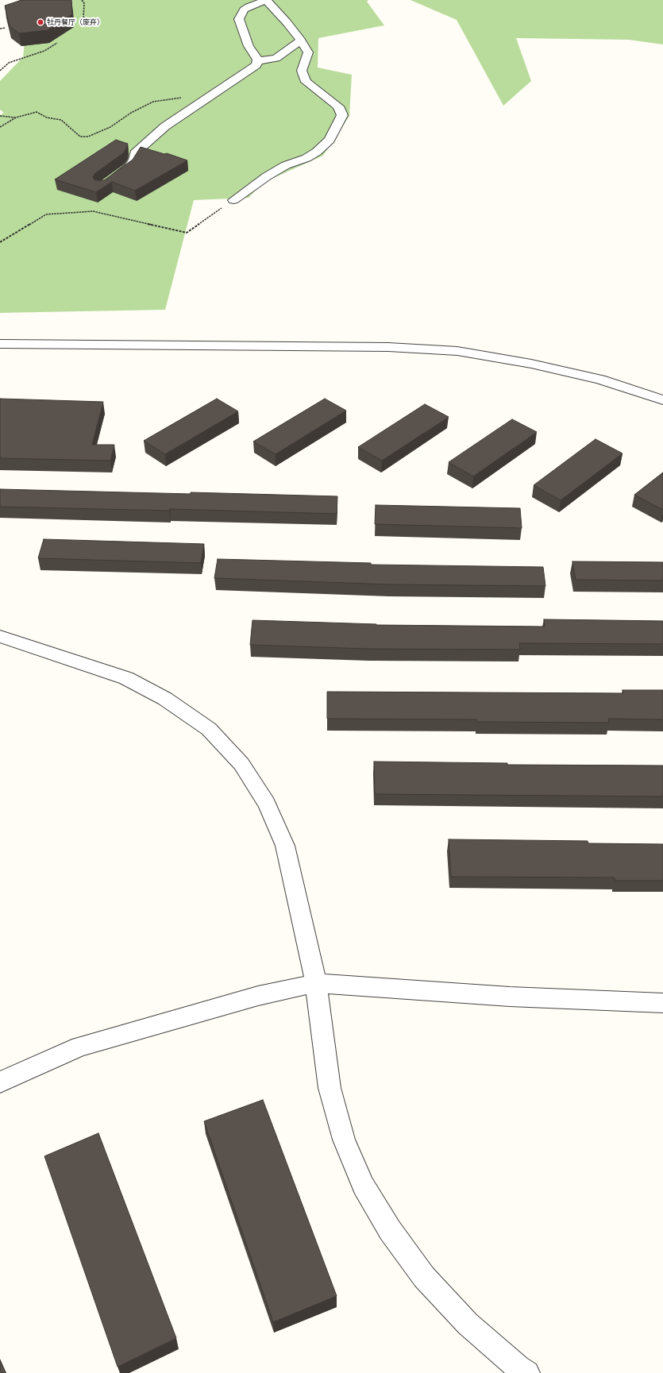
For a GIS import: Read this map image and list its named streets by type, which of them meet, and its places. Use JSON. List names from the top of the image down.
{
  "places": ["牡丹餐厅（废弃）"]
}
